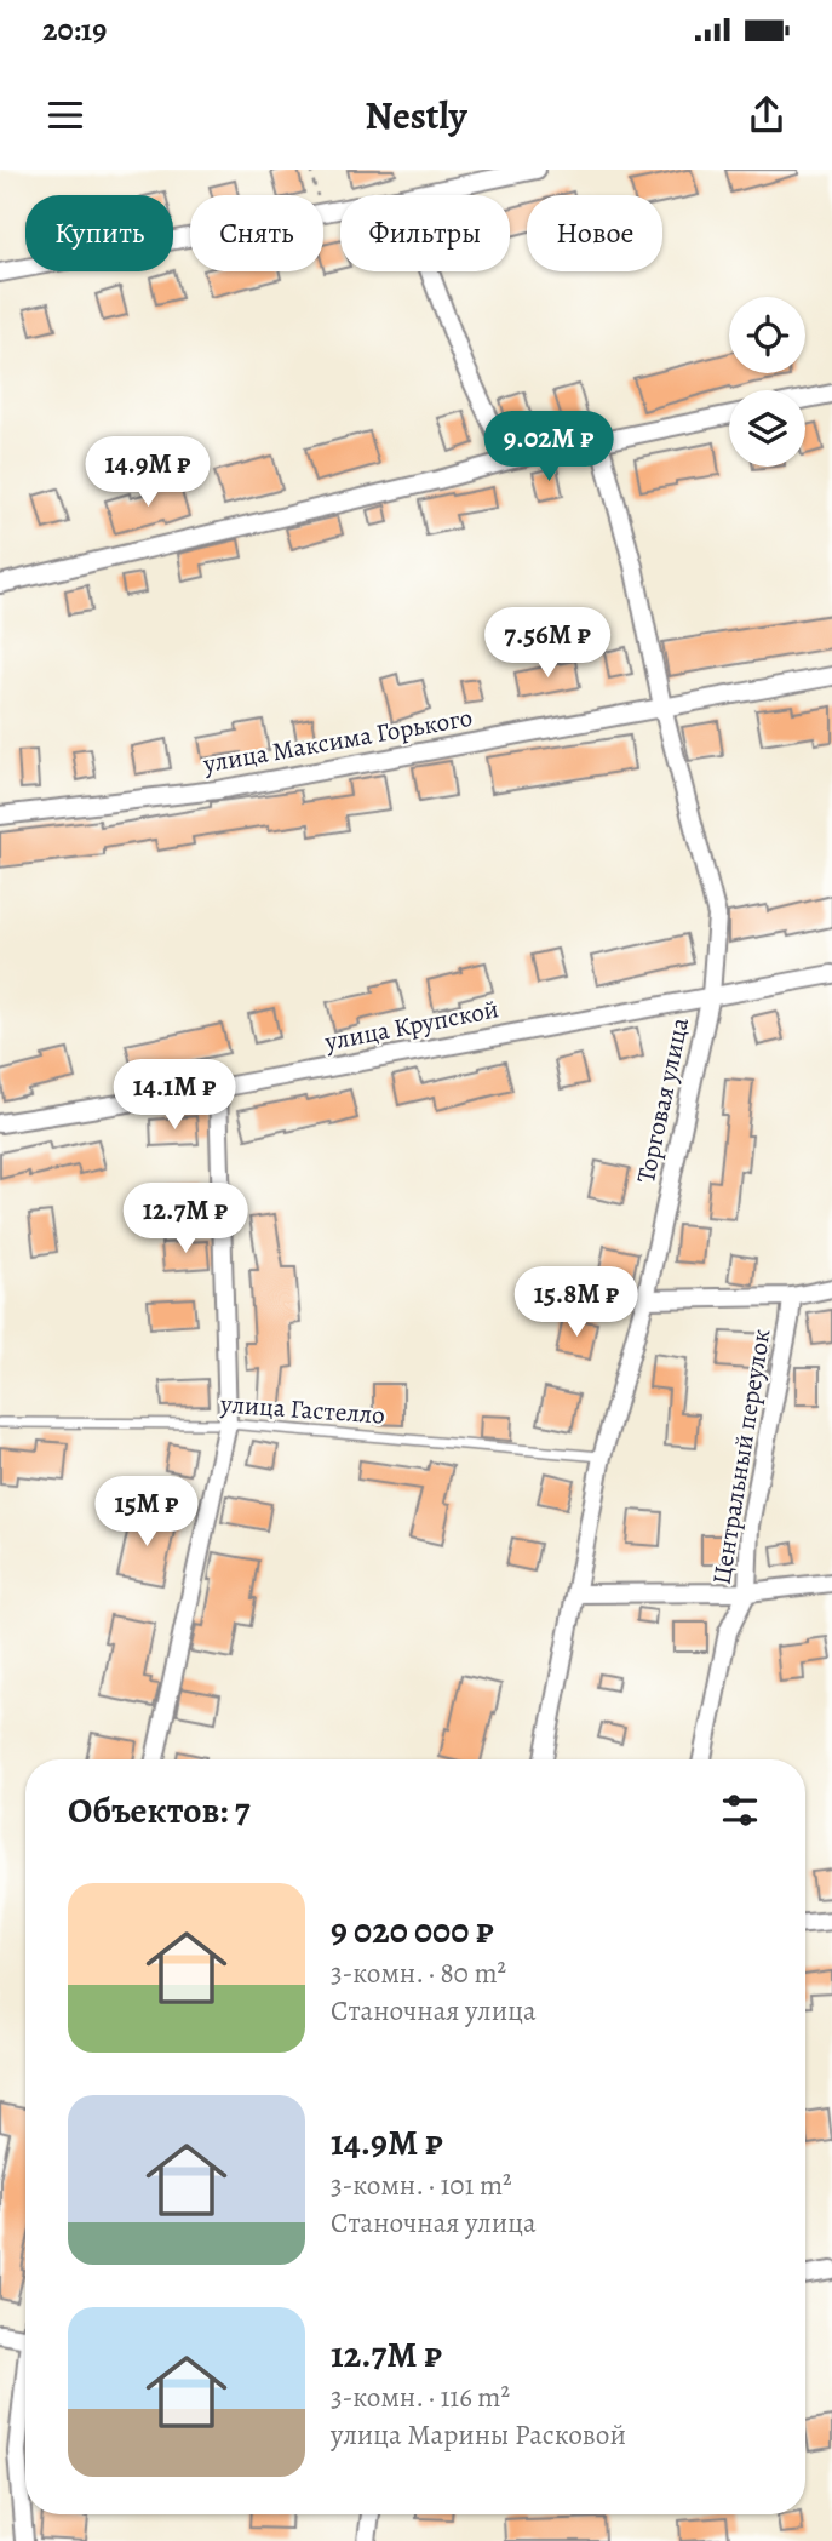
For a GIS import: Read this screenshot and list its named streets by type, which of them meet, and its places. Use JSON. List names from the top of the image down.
{
  "streets": {
    "street": [
      "улица Максима Горького",
      "улица Крупской",
      "Торговая улица",
      "Центральный переулок"
    ],
    "lane": ["улица Гастелло"]
  },
  "crossings": [
    ["улица Максима Горького", "Торговая улица"],
    ["улица Крупской", "Торговая улица"],
    ["Торговая улица", "улица Гастелло"]
  ],
  "page": {
    "status": "20:19",
    "header": "Nestly",
    "chip": [
      "Купить",
      "Снять",
      "Фильтры",
      "Новое"
    ],
    "price": [
      "9.02M ₽",
      "14.9M ₽",
      "7.56M ₽",
      "14.1M ₽",
      "12.7M ₽",
      "15.8M ₽",
      "15M ₽"
    ],
    "heading": "Объектов: 7",
    "list": [
      {
        "name": "9 020 000 ₽",
        "note": "3-комн. · 80 m² · Станочная улица"
      },
      {
        "name": "14.9M ₽",
        "note": "3-комн. · 101 m² · Станочная улица"
      },
      {
        "name": "12.7M ₽",
        "note": "3-комн. · 116 m² · улица Марины Расковой"
      }
    ]
  }
}
